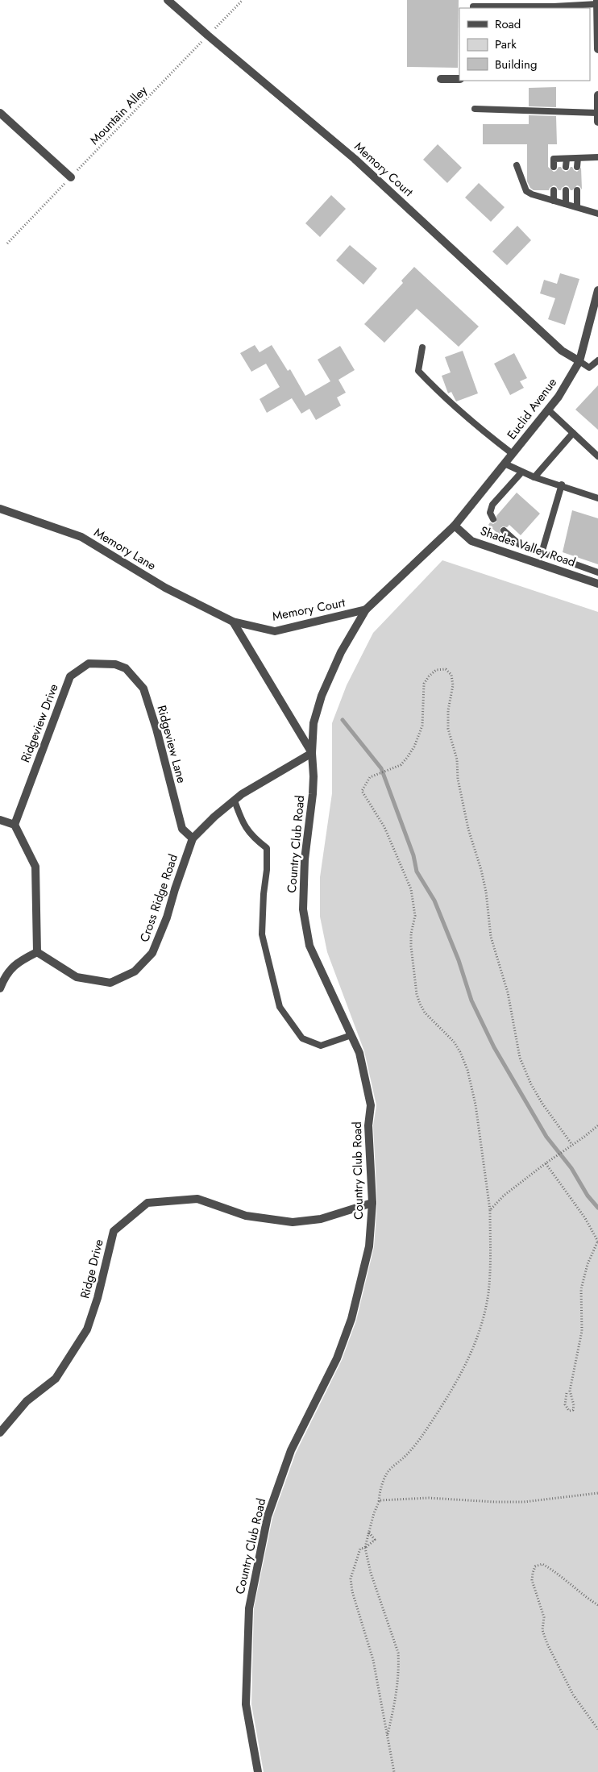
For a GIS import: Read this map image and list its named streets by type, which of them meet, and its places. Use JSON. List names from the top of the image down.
{
  "streets": {
    "street": [
      "Memory Court",
      "Euclid Avenue",
      "Shades Valley Road",
      "Memory Lane",
      "Ridgeview Drive",
      "Ridgeview Lane",
      "Country Club Road",
      "Cross Ridge Road",
      "Ridge Drive"
    ],
    "path": ["Mountain Alley"]
  },
  "crossings": [
    ["Mountain Alley", "Memory Court"],
    ["Memory Court", "Euclid Avenue"],
    ["Memory Court", "Memory Lane"],
    ["Memory Court", "Country Club Road"],
    ["Euclid Avenue", "Shades Valley Road"],
    ["Euclid Avenue", "Country Club Road"],
    ["Shades Valley Road", "Country Club Road"],
    ["Memory Lane", "Country Club Road"],
    ["Ridgeview Drive", "Ridgeview Lane"],
    ["Ridgeview Lane", "Cross Ridge Road"],
    ["Country Club Road", "Cross Ridge Road"],
    ["Country Club Road", "Ridge Drive"]
  ],
  "legend": ["Road", "Park", "Building"]
}
